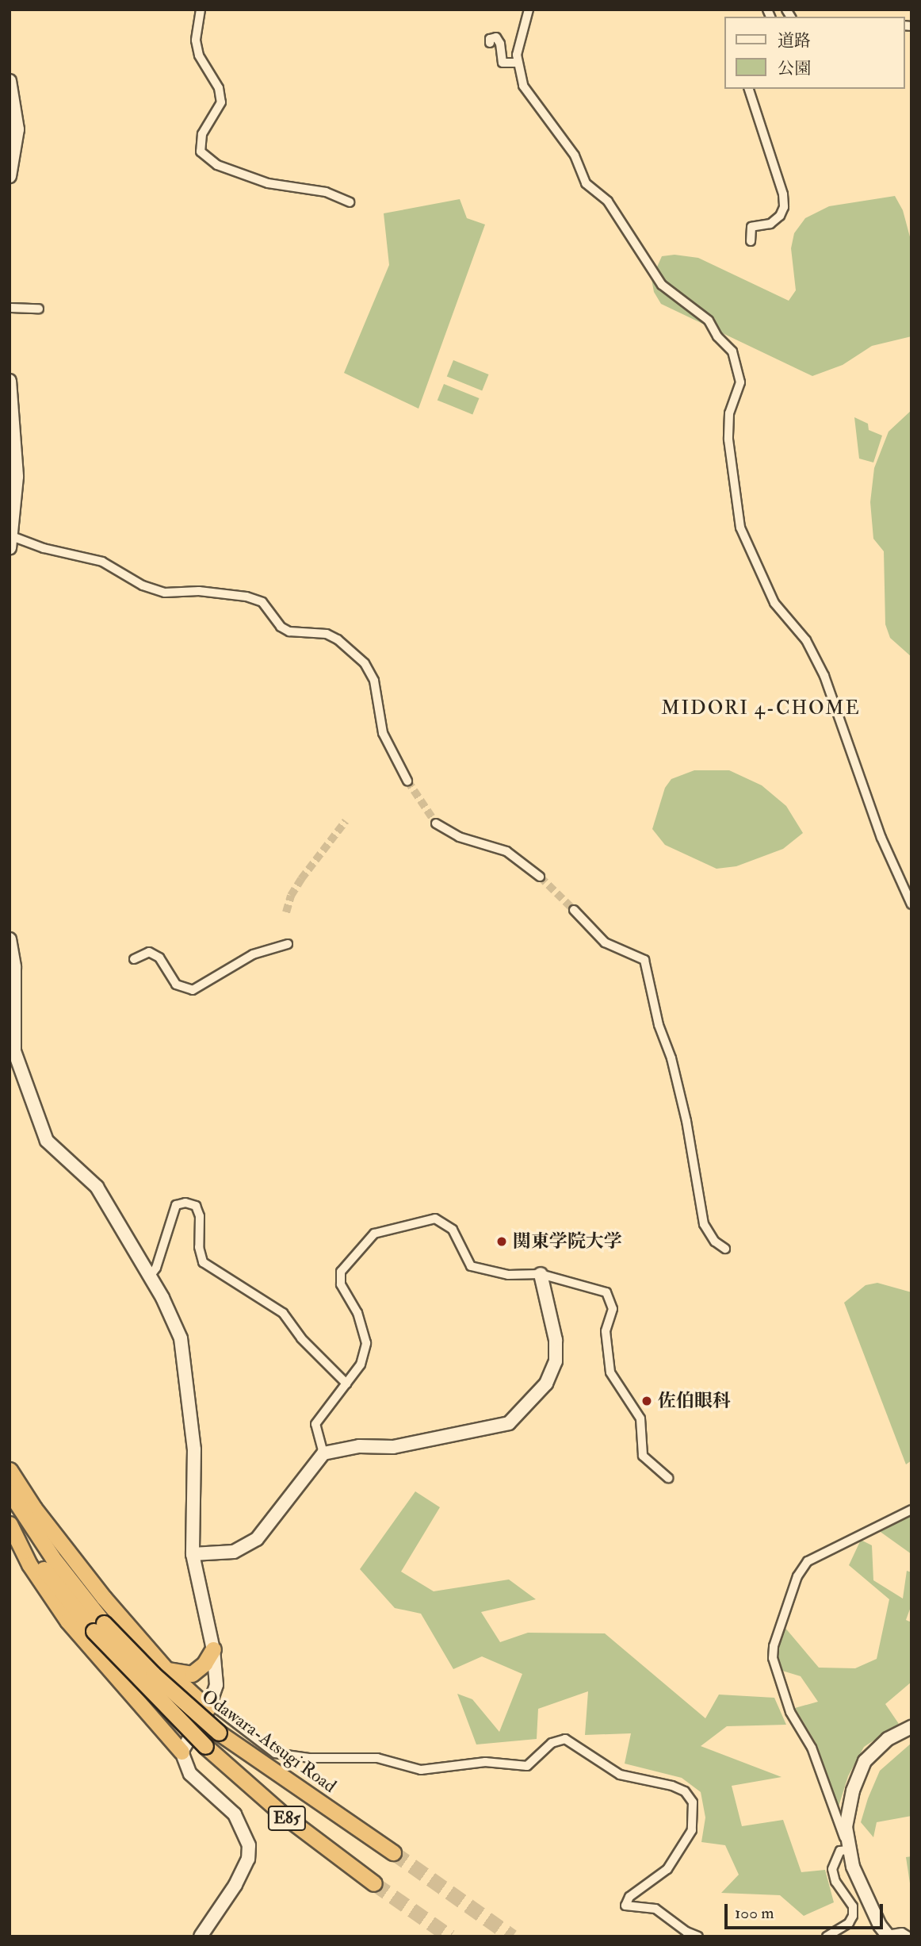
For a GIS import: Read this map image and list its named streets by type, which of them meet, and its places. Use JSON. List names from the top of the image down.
{
  "streets": {
    "highway": ["Odawara-Atsugi Road", "E85"]
  },
  "districts": ["MIDORI 4-CHOME"],
  "places": ["関東学院大学", "佐伯眼科"],
  "legend": ["道路", "公園"],
  "scale_bar": "100 m"
}
